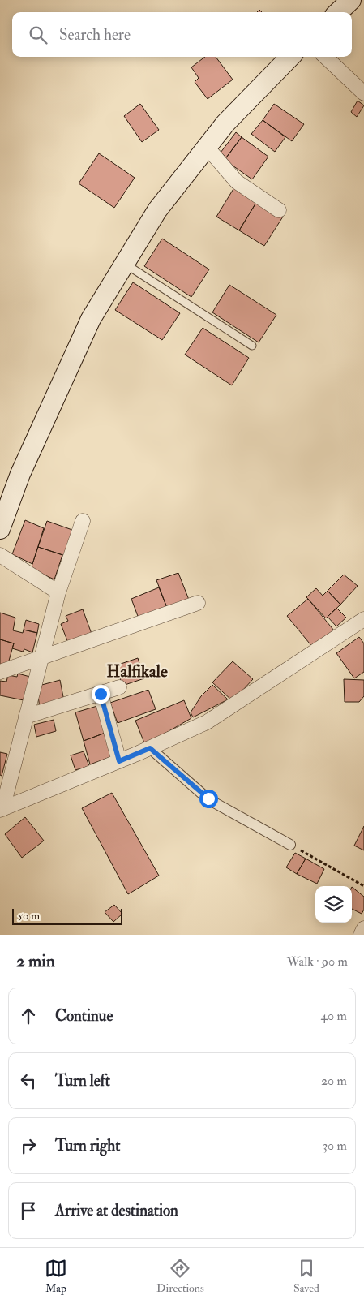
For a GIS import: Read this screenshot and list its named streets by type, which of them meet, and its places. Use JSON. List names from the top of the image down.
{
  "districts": ["Halfikale"],
  "scale_bar": "50 m",
  "page": {
    "search": "Search here",
    "scale": "50 m",
    "heading": ["2 min", "Walk · 90 m"],
    "list": [
      ["Continue", "40 m"],
      ["Turn left", "20 m"],
      ["Turn right", "30 m"],
      "Arrive at destination"
    ],
    "nav": ["Map", "Directions", "Saved"]
  }
}
